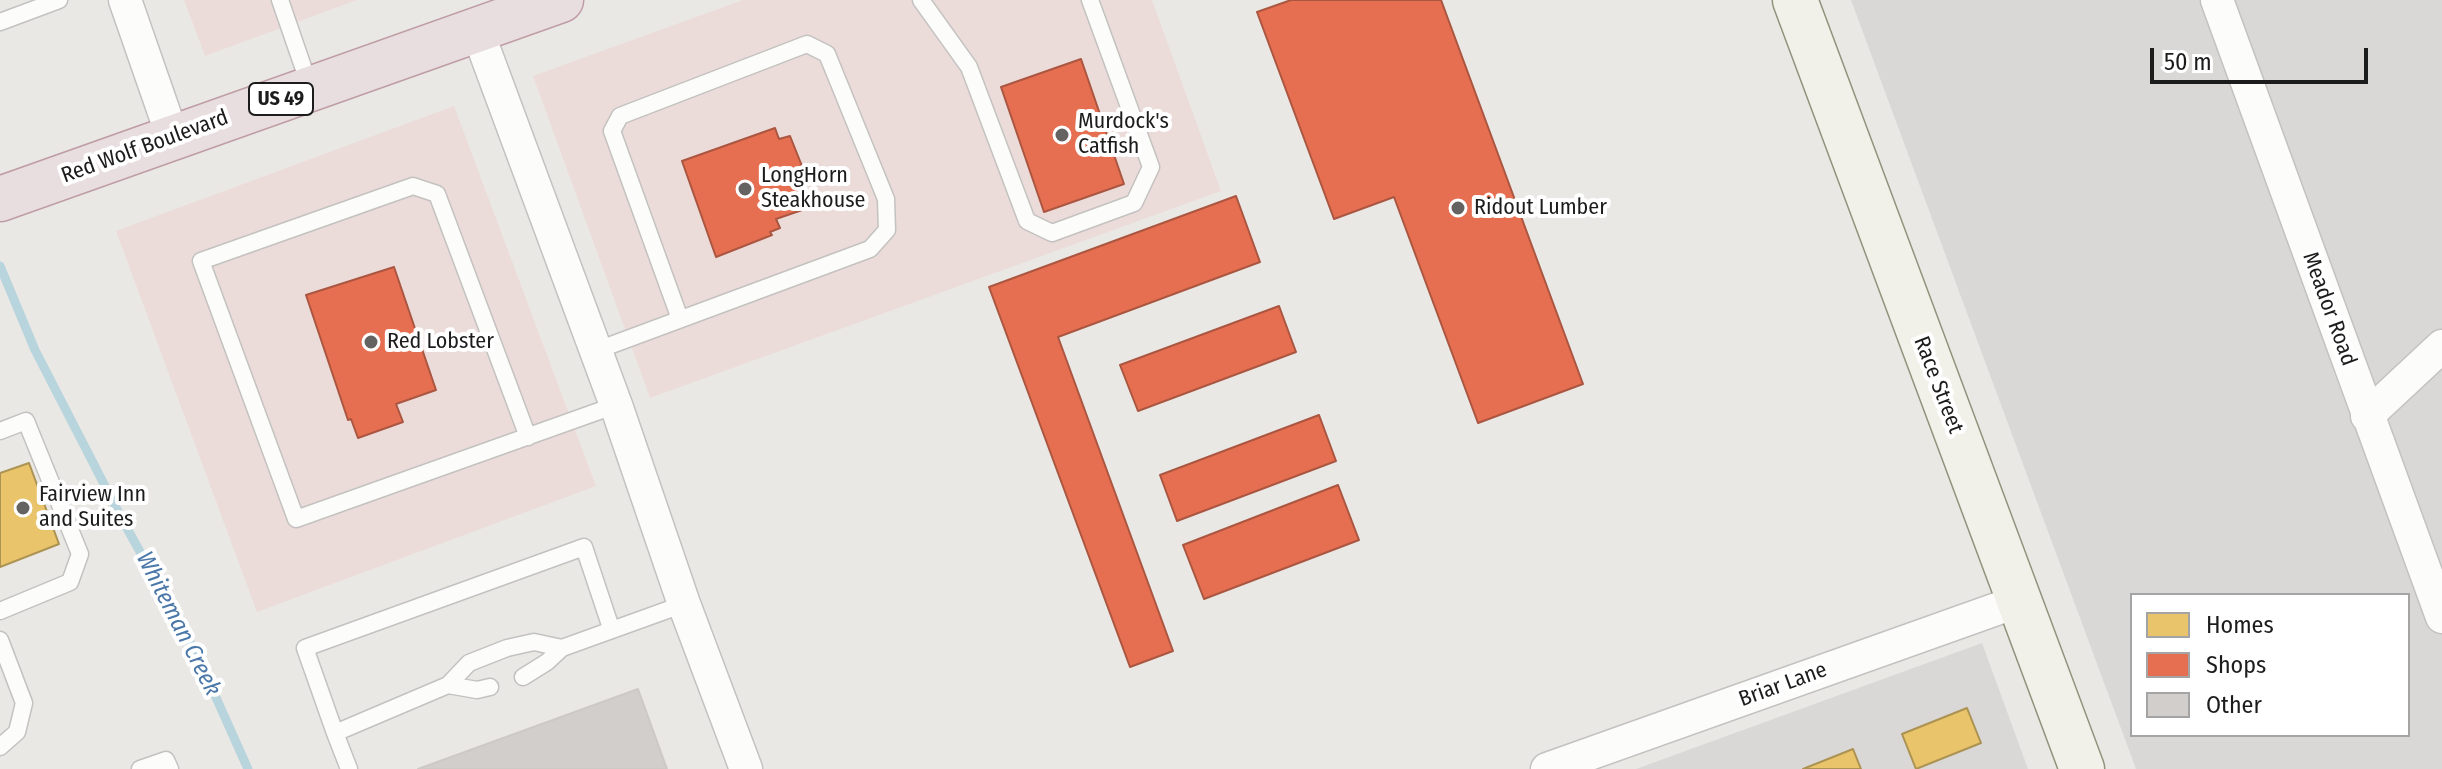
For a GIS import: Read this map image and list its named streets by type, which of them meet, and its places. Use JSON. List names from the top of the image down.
{
  "streets": {
    "highway": ["US 49", "Red Wolf Boulevard"],
    "street": ["Meador Road", "Race Street", "Briar Lane"]
  },
  "crossings": [
    ["Race Street", "Briar Lane"]
  ],
  "water": ["Whiteman Creek"],
  "places": [
    "Murdock's Catfish",
    "LongHorn Steakhouse",
    "Ridout Lumber",
    "Red Lobster",
    "Fairview Inn and Suites"
  ],
  "legend": ["Homes", "Shops", "Other"],
  "scale_bar": "50 m"
}
